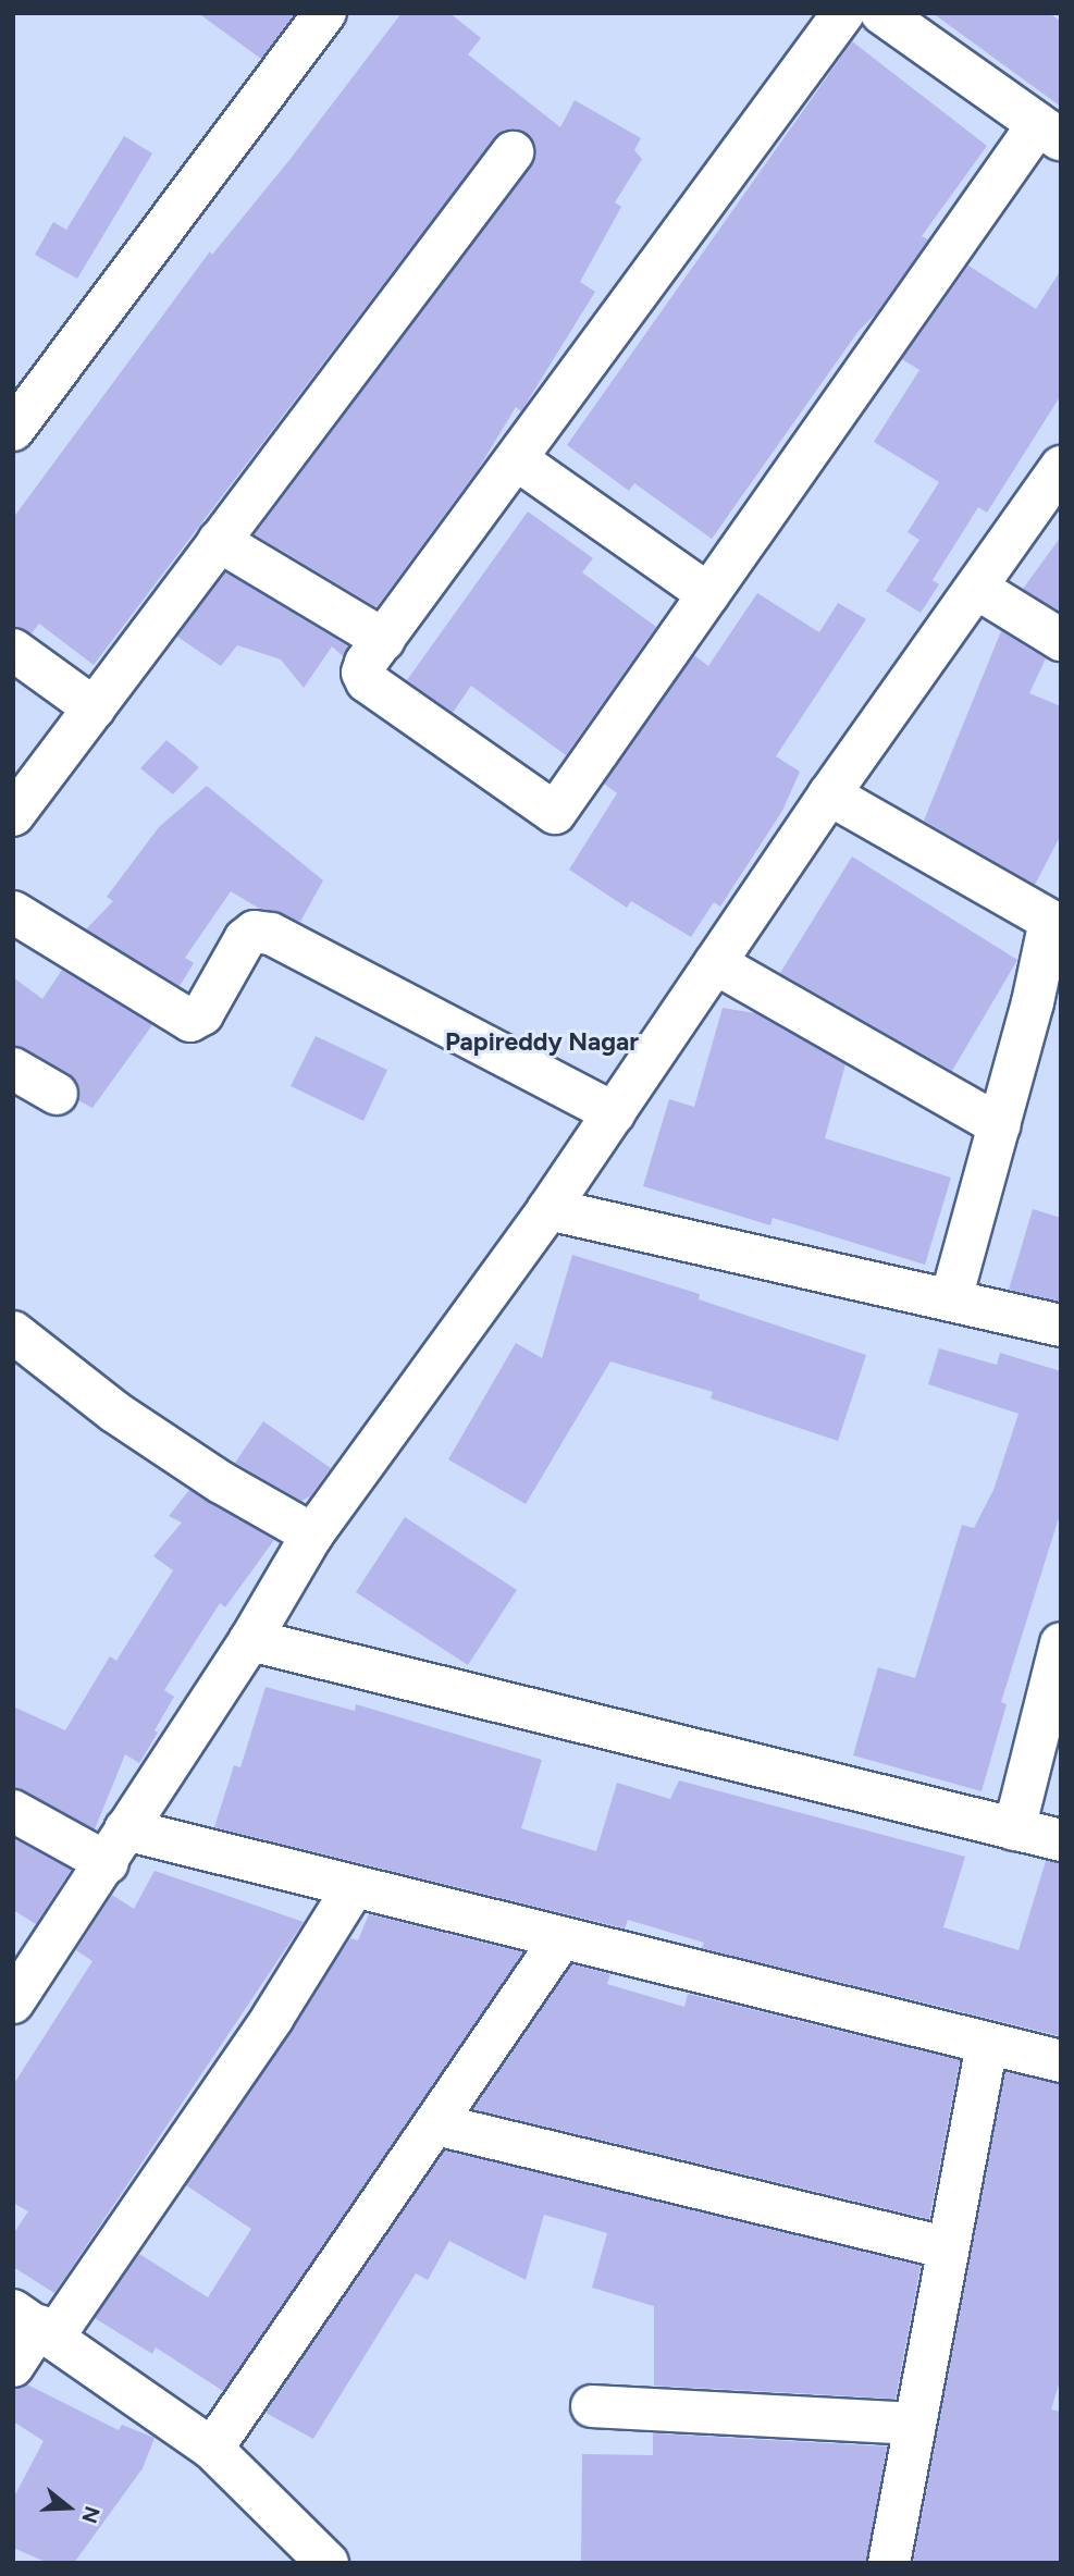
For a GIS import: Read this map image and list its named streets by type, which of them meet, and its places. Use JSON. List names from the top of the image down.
{
  "districts": ["Papireddy Nagar"],
  "north": "right"
}
